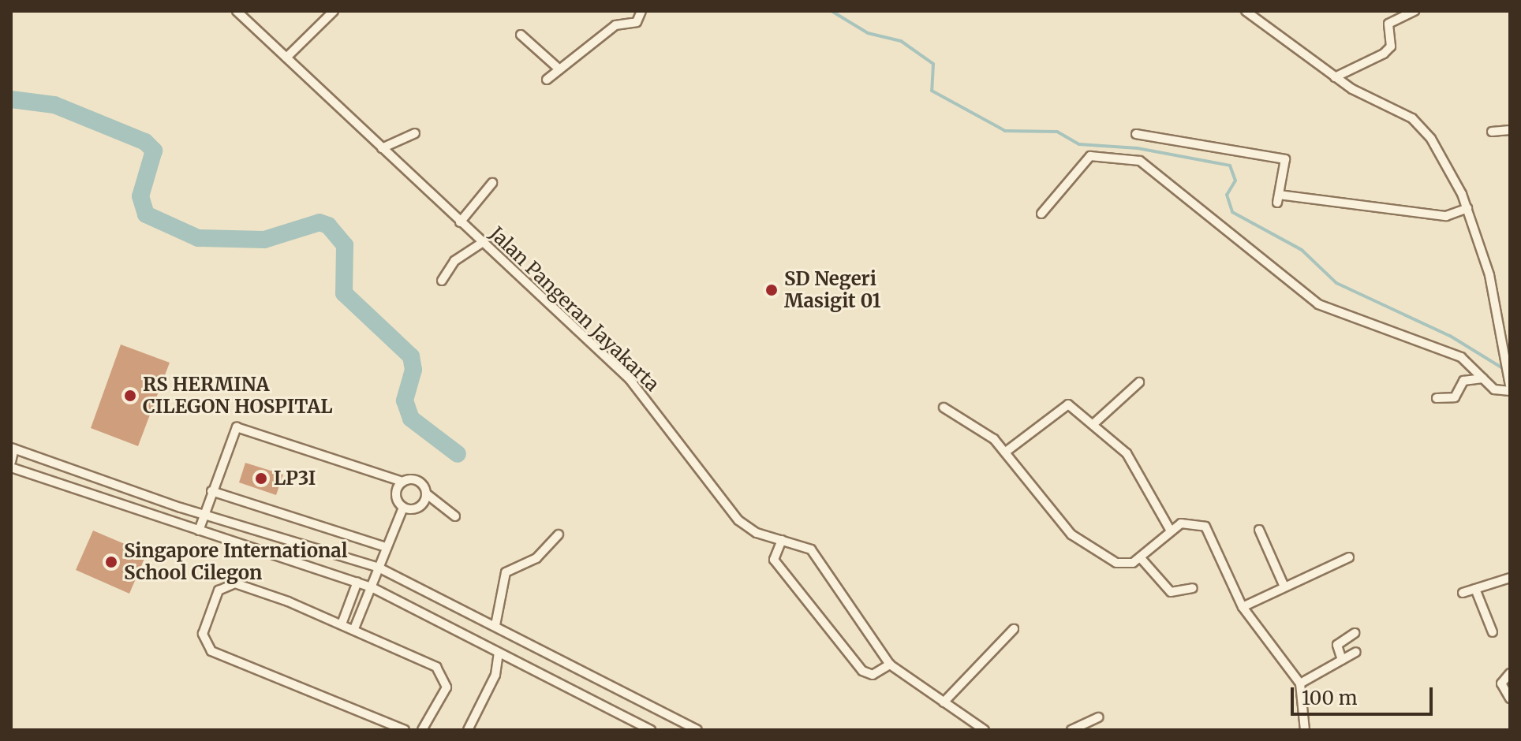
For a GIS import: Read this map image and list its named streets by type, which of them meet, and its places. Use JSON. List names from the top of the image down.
{
  "streets": {
    "street": ["Jalan Pangeran Jayakarta"]
  },
  "places": [
    "SD Negeri Masigit 01",
    "RS HERMINA CILEGON HOSPITAL",
    "LP3I",
    "Singapore International School Cilegon"
  ],
  "scale_bar": "100 m"
}
